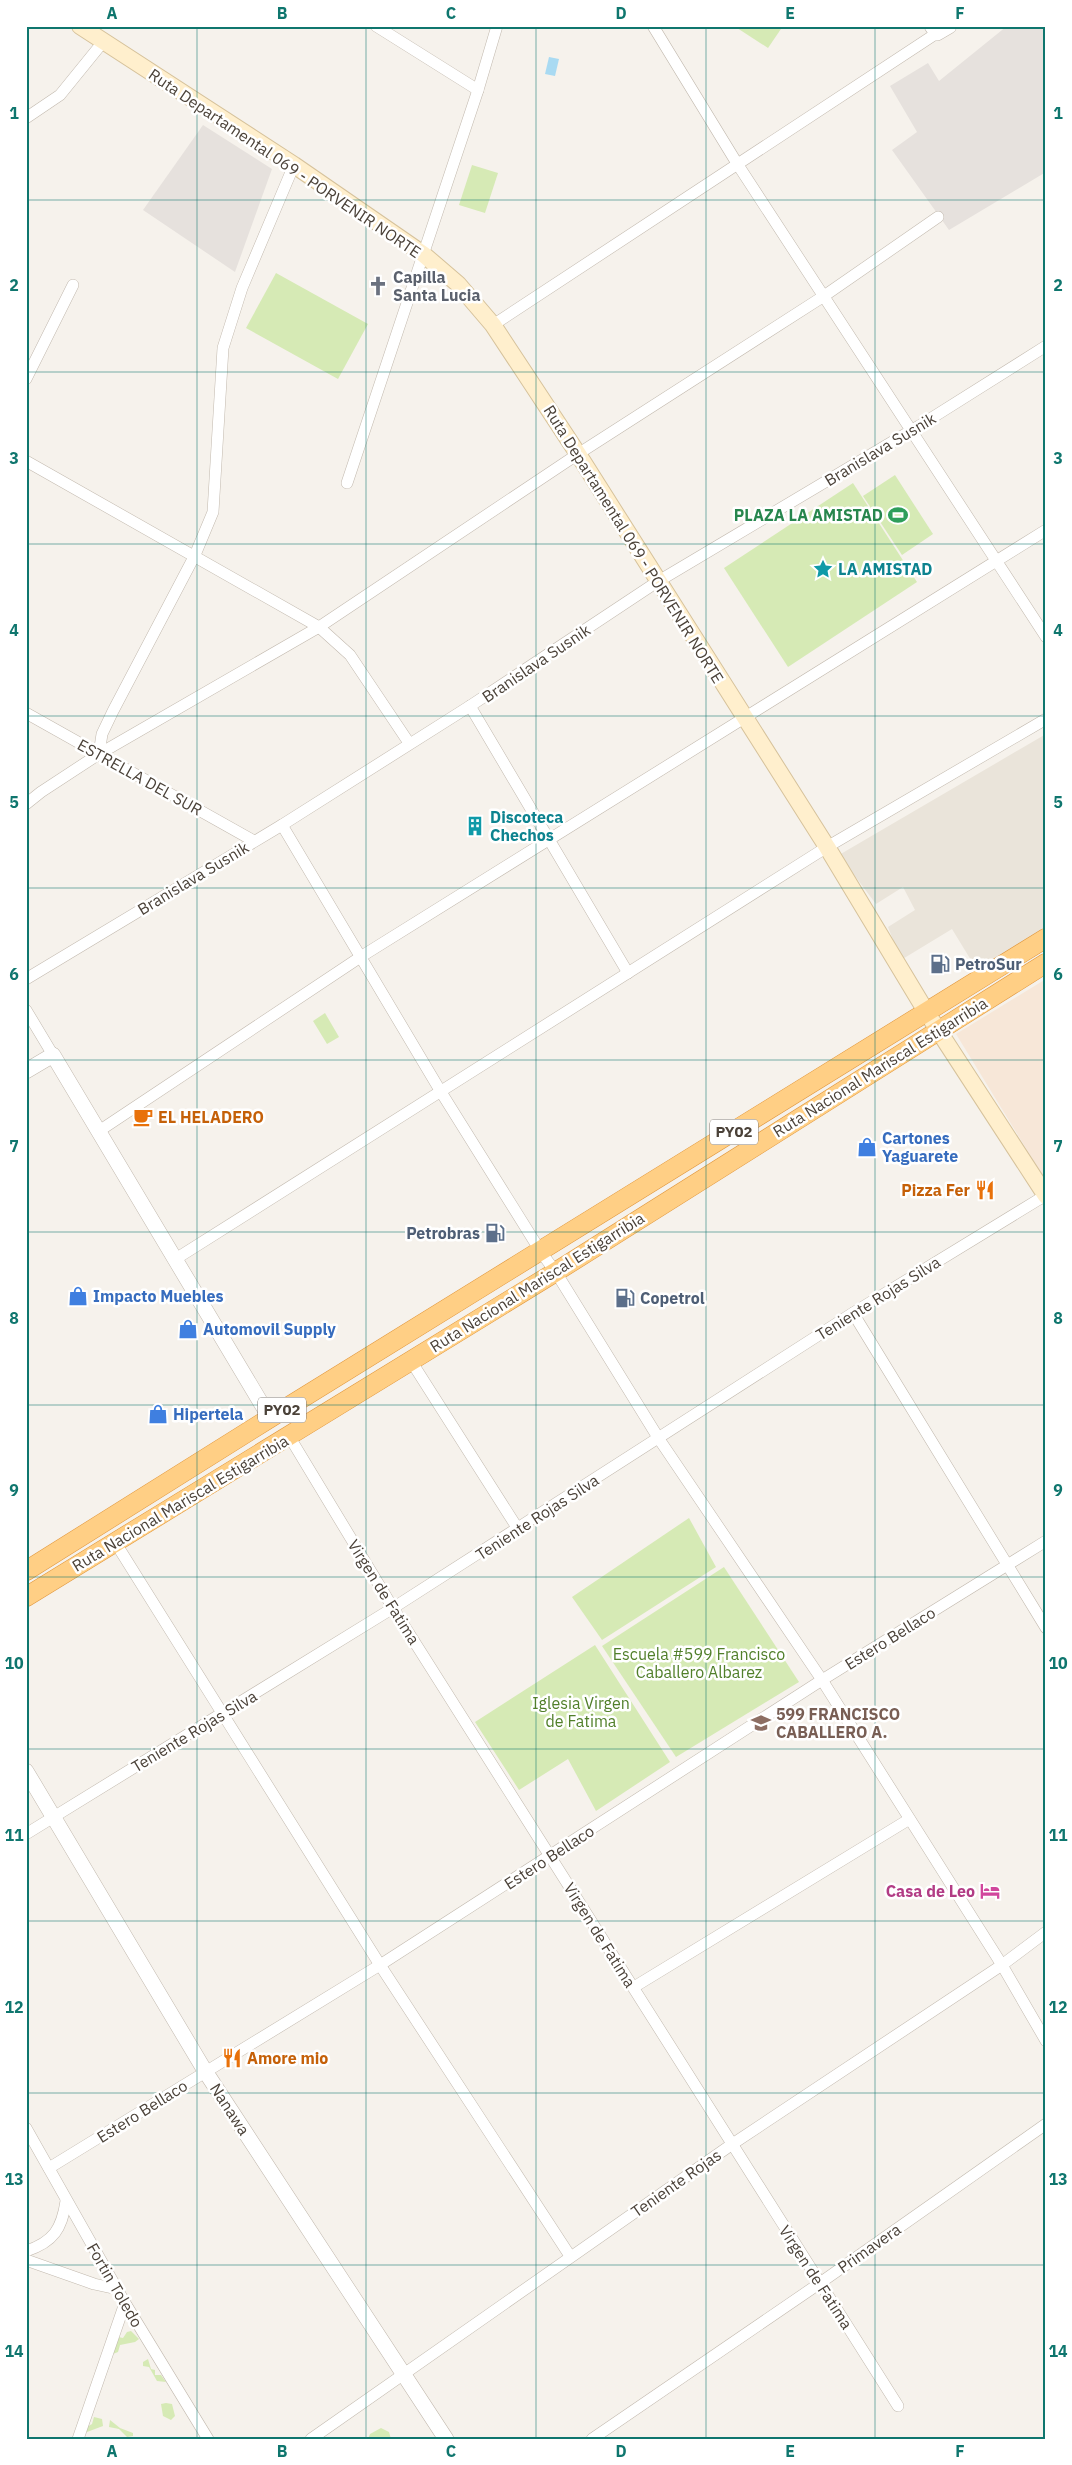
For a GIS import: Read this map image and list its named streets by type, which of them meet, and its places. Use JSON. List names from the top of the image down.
{
  "streets": {
    "highway": ["Ruta Nacional Mariscal Estigarribia", "PY02"],
    "main road": ["Ruta Departamental 069 - PORVENIR NORTE"],
    "street": [
      "Branislava Susnik",
      "ESTRELLA DEL SUR",
      "Teniente Rojas Silva",
      "Virgen de Fatima",
      "Estero Bellaco",
      "Nanawa",
      "Teniente Rojas",
      "Primavera",
      "Fortin Toledo"
    ]
  },
  "crossings": [
    ["Ruta Departamental 069 - PORVENIR NORTE", "Branislava Susnik"],
    ["Ruta Departamental 069 - PORVENIR NORTE", "Ruta Nacional Mariscal Estigarribia"],
    ["Ruta Departamental 069 - PORVENIR NORTE", "Teniente Rojas Silva"],
    ["Branislava Susnik", "ESTRELLA DEL SUR"],
    ["Ruta Nacional Mariscal Estigarribia", "Virgen de Fatima"],
    ["Teniente Rojas Silva", "Virgen de Fatima"],
    ["Teniente Rojas Silva", "Nanawa"],
    ["Virgen de Fatima", "Estero Bellaco"],
    ["Virgen de Fatima", "Teniente Rojas"],
    ["Virgen de Fatima", "Primavera"],
    ["Estero Bellaco", "Nanawa"],
    ["Estero Bellaco", "Fortin Toledo"],
    ["Nanawa", "Teniente Rojas"]
  ],
  "parks": ["Escuela #599 Francisco Caballero Albarez", "Iglesia Virgen de Fatima"],
  "places": {
    "church": ["Capilla Santa Lucia"],
    "sports": ["PLAZA LA AMISTAD"],
    "place": ["LA AMISTAD"],
    "building": ["Discoteca Chechos"],
    "fuel station": ["PetroSur", "Petrobras", "Copetrol"],
    "cafe": ["EL HELADERO"],
    "shop": [
      "Cartones Yaguarete",
      "Impacto Muebles",
      "Automovil Supply",
      "Hipertela"
    ],
    "restaurant": ["Pizza Fer", "Amore mio"],
    "school or university": ["599 FRANCISCO CABALLERO A."],
    "hotel": ["Casa de Leo"]
  },
  "grid": {
    "columns": [
      "A",
      "B",
      "C",
      "D",
      "E",
      "F"
    ],
    "rows": [
      "1",
      "2",
      "3",
      "4",
      "5",
      "6",
      "7",
      "8",
      "9",
      "10",
      "11",
      "12",
      "13",
      "14"
    ]
  }
}
